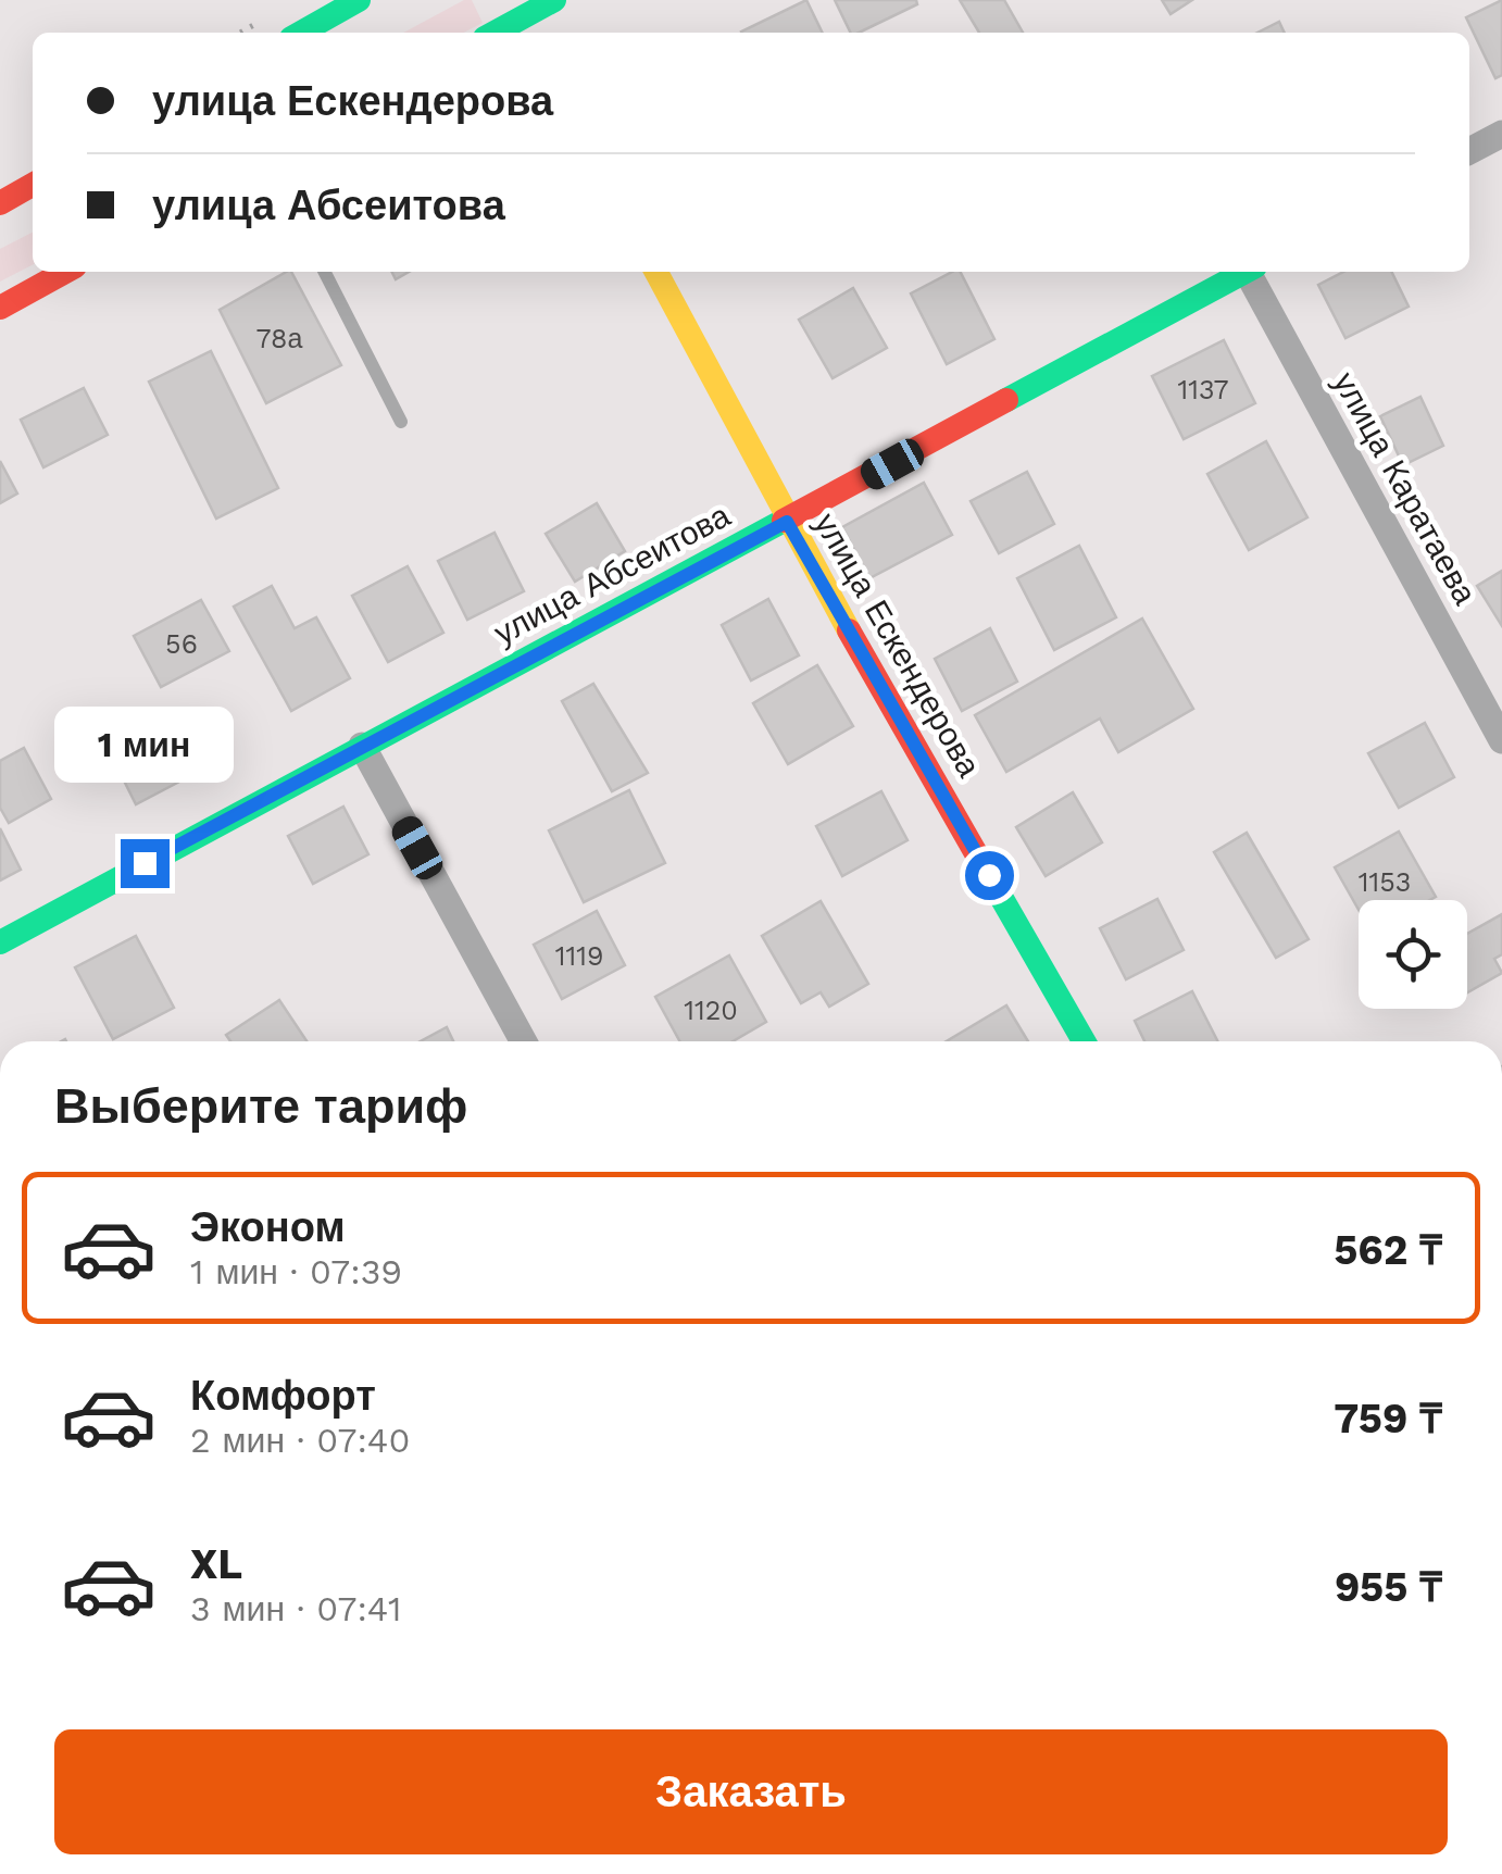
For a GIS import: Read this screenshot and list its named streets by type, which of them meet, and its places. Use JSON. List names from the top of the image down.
{
  "streets": {
    "street": ["улица Каратаева", "улица Абсеитова", "улица Ескендерова"]
  },
  "crossings": [
    ["улица Абсеитова", "улица Ескендерова"]
  ],
  "house_numbers": [
    "78а",
    "1137",
    "56",
    "1153",
    "1119",
    "1120"
  ],
  "page": {
    "banner": ["улица Ескендерова", "улица Абсеитова"],
    "bubble": "1 мин",
    "heading": "Выберите тариф",
    "list": [
      {
        "name": "Эконом",
        "note": "1 мин · 07:39",
        "value": "562 ₸"
      },
      {
        "name": "Комфорт",
        "note": "2 мин · 07:40",
        "value": "759 ₸"
      },
      {
        "name": "XL",
        "note": "3 мин · 07:41",
        "value": "955 ₸"
      }
    ],
    "buttons": "Заказать"
  }
}
